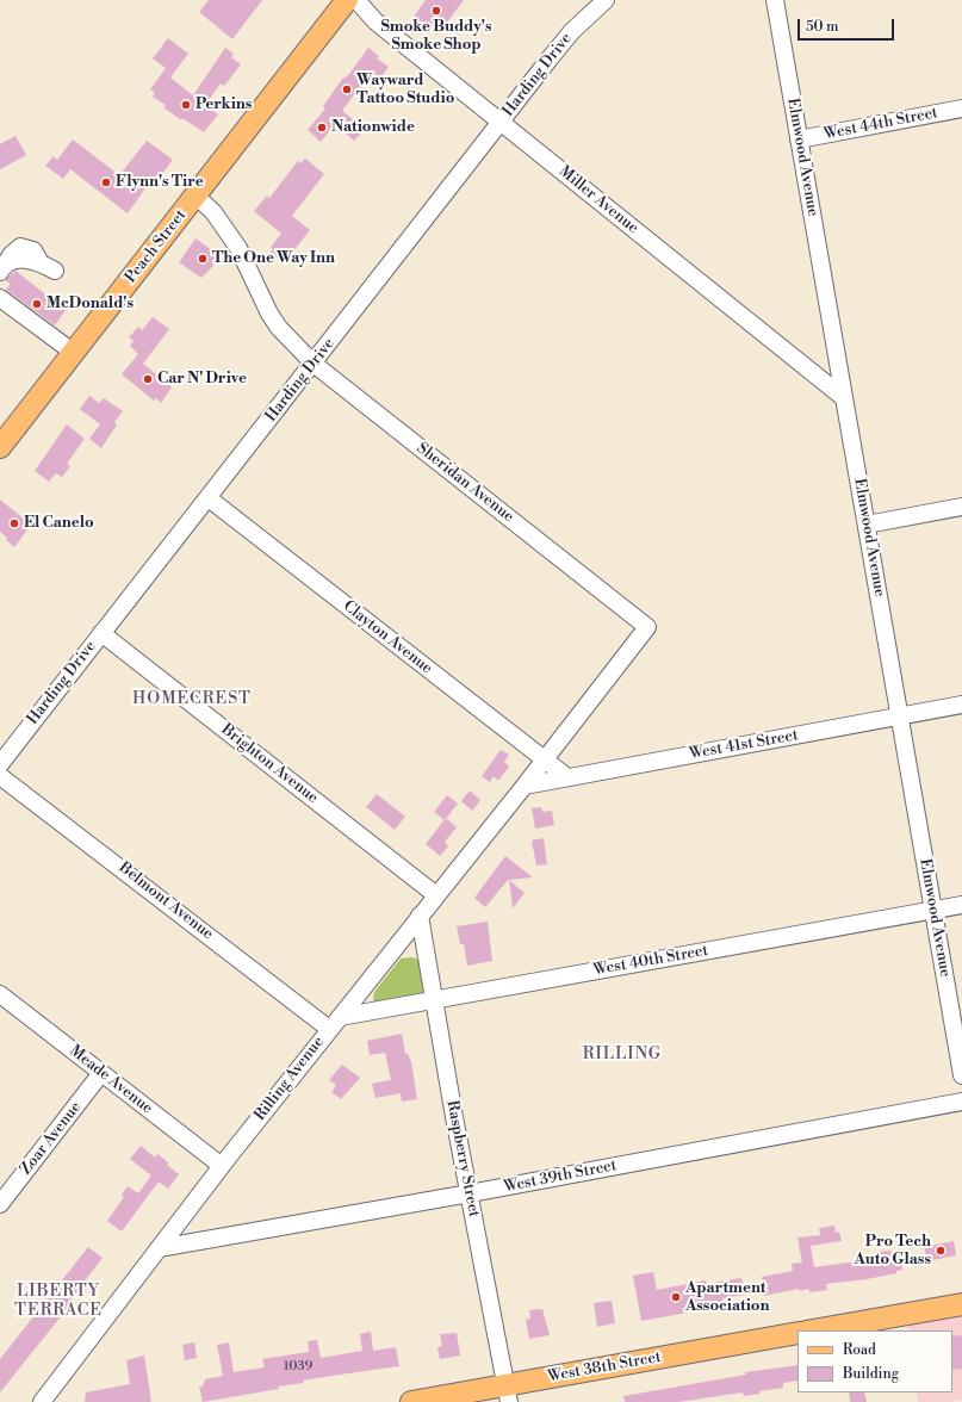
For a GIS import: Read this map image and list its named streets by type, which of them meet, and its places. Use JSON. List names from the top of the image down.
{
  "streets": {
    "main road": ["Peach Street", "West 38th Street"],
    "street": [
      "Harding Drive",
      "West 44th Street",
      "Elmwood Avenue",
      "Miller Avenue",
      "Sheridan Avenue",
      "Clayton Avenue",
      "West 41st Street",
      "Brighton Avenue",
      "Belmont Avenue",
      "West 40th Street",
      "Rilling Avenue",
      "Meade Avenue",
      "Zoar Avenue",
      "Raspberry Street",
      "West 39th Street"
    ]
  },
  "crossings": [
    ["Harding Drive", "Miller Avenue"],
    ["Harding Drive", "Sheridan Avenue"],
    ["Harding Drive", "Clayton Avenue"],
    ["Harding Drive", "Brighton Avenue"],
    ["West 44th Street", "Elmwood Avenue"],
    ["Elmwood Avenue", "Miller Avenue"],
    ["Elmwood Avenue", "West 41st Street"],
    ["Elmwood Avenue", "West 40th Street"],
    ["Peach Street", "Sheridan Avenue"],
    ["Sheridan Avenue", "Clayton Avenue"],
    ["Sheridan Avenue", "Rilling Avenue"],
    ["Clayton Avenue", "West 41st Street"],
    ["Clayton Avenue", "Rilling Avenue"],
    ["West 41st Street", "Rilling Avenue"],
    ["Brighton Avenue", "Rilling Avenue"],
    ["Belmont Avenue", "West 40th Street"],
    ["Belmont Avenue", "Rilling Avenue"],
    ["West 40th Street", "Rilling Avenue"],
    ["West 40th Street", "Raspberry Street"],
    ["Rilling Avenue", "Meade Avenue"],
    ["Rilling Avenue", "Raspberry Street"],
    ["Rilling Avenue", "West 39th Street"],
    ["Meade Avenue", "Zoar Avenue"],
    ["Raspberry Street", "West 39th Street"],
    ["Raspberry Street", "West 38th Street"]
  ],
  "districts": ["HOMECREST", "RILLING", "LIBERTY TERRACE"],
  "places": [
    "Smoke Buddy's Smoke Shop",
    "Wayward Tattoo Studio",
    "Perkins",
    "Nationwide",
    "Flynn's Tire",
    "The One Way Inn",
    "McDonald's",
    "Car N' Drive",
    "El Canelo",
    "Pro Tech Auto Glass",
    "Apartment Association"
  ],
  "house_numbers": ["1039"],
  "legend": ["Road", "Building"],
  "scale_bar": "50 m"
}
